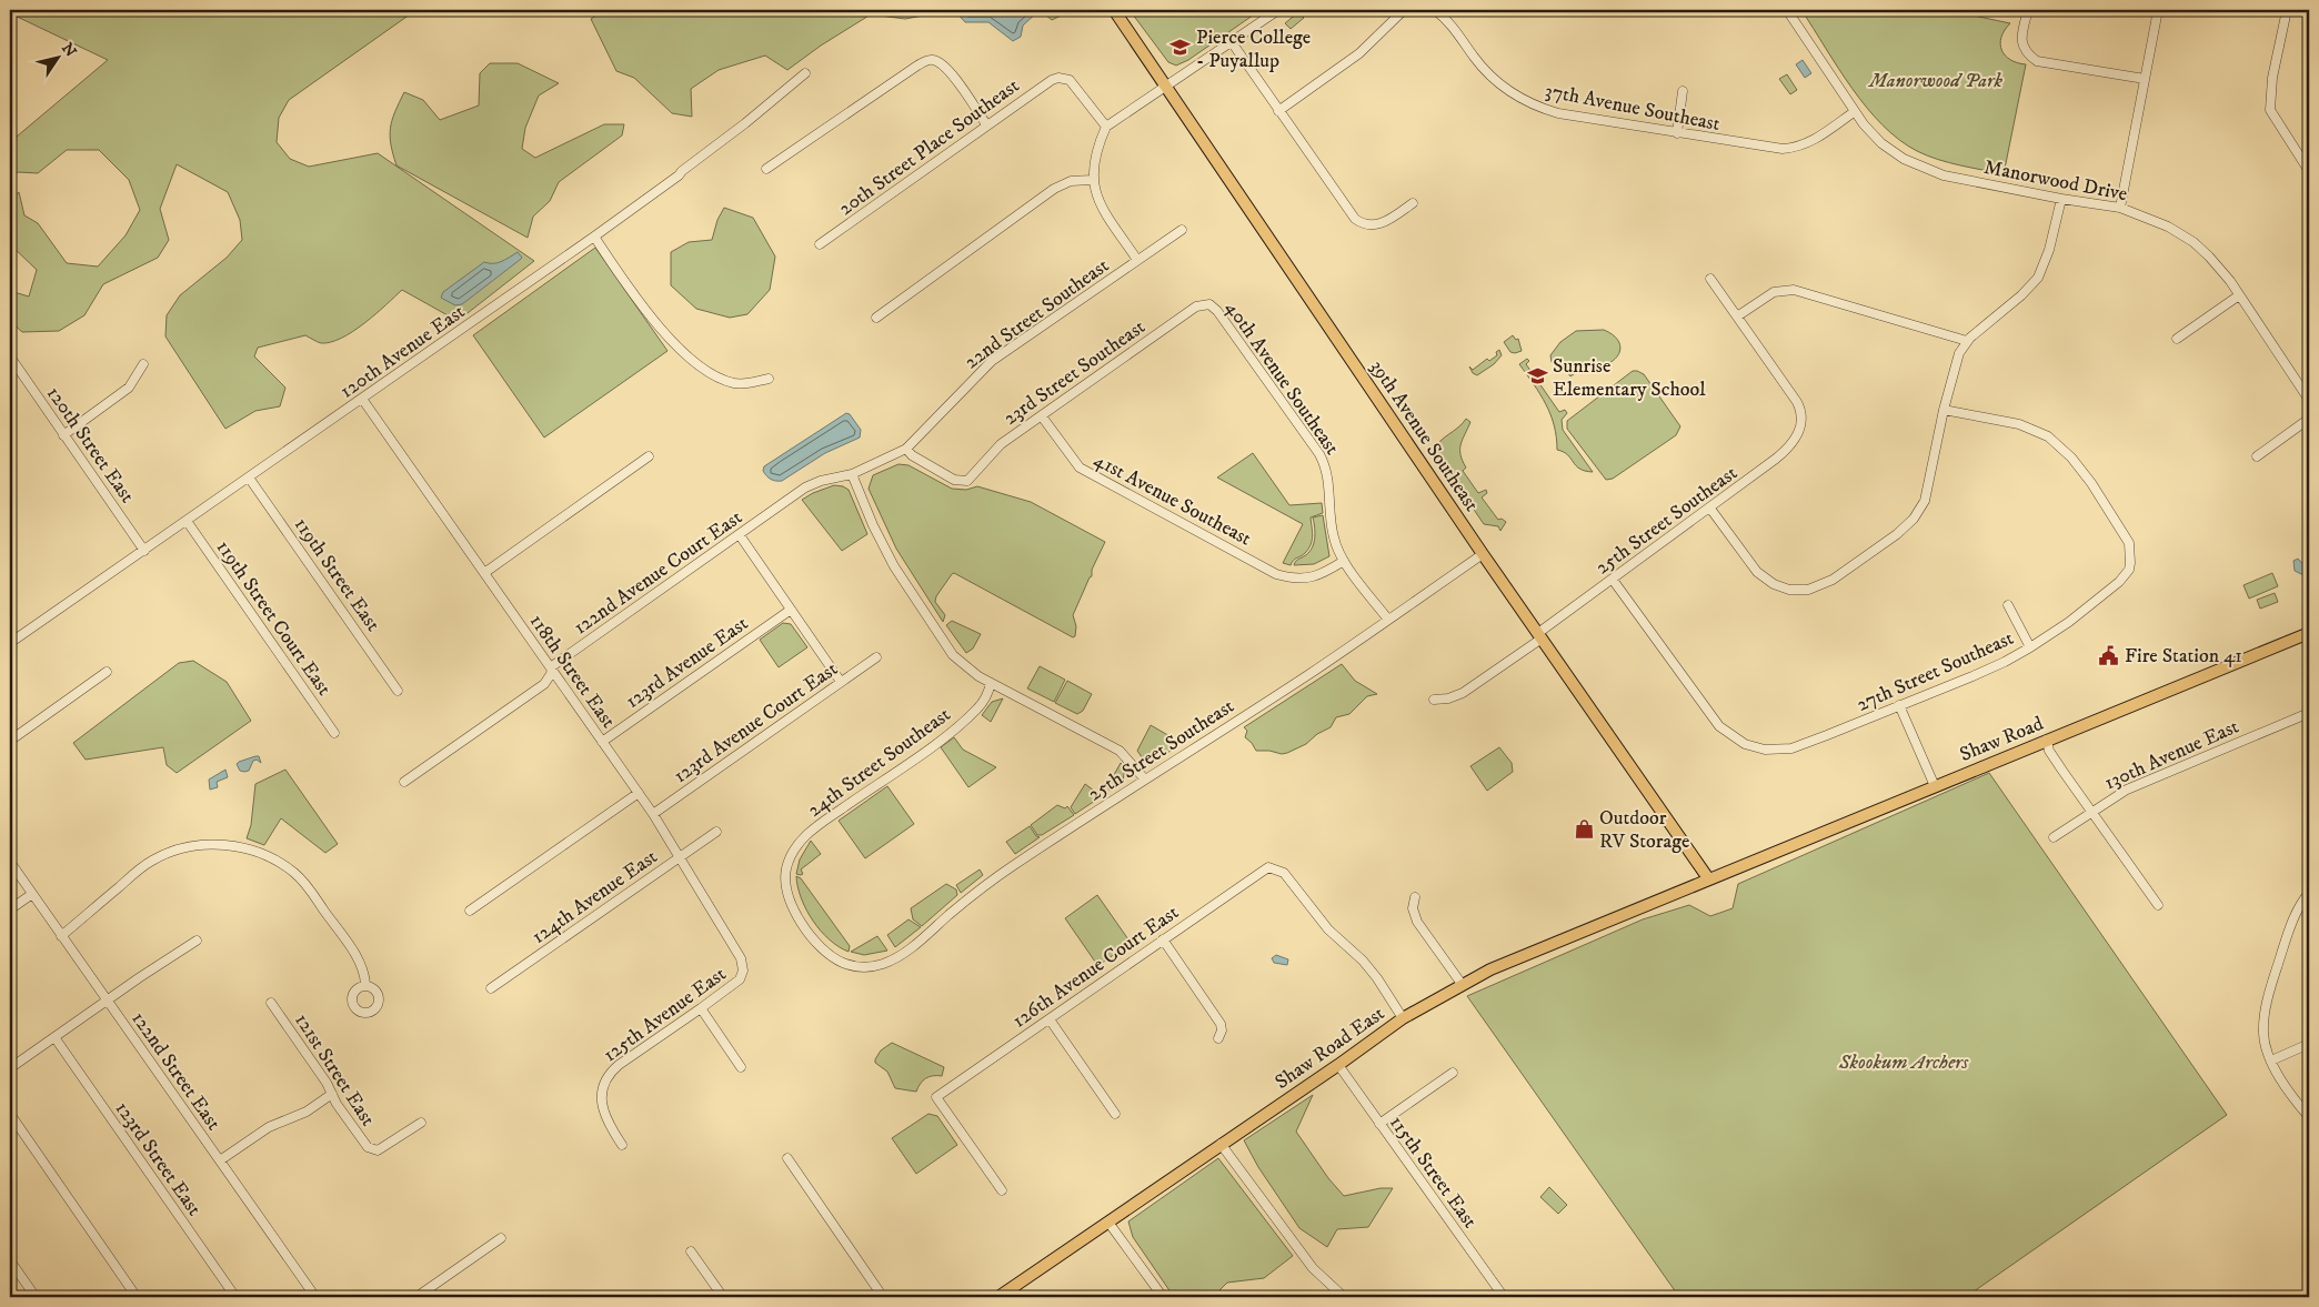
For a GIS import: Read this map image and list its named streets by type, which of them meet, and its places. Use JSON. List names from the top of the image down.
{
  "streets": {
    "main road": ["39th Avenue Southeast", "Shaw Road", "Shaw Road East"],
    "street": [
      "37th Avenue Southeast",
      "20th Street Place Southeast",
      "Manorwood Drive",
      "22nd Street Southeast",
      "120th Avenue East",
      "23rd Street Southeast",
      "40th Avenue Southeast",
      "120th Street East",
      "41st Avenue Southeast",
      "25th Street Southeast",
      "122nd Avenue Court East",
      "119th Street East",
      "119th Street Court East",
      "123rd Avenue East",
      "118th Street East",
      "27th Street Southeast",
      "123rd Avenue Court East",
      "130th Avenue East",
      "24th Street Southeast",
      "124th Avenue East",
      "126th Avenue Court East",
      "125th Avenue East",
      "121st Street East",
      "122nd Street East",
      "123rd Street East",
      "115th Street East"
    ]
  },
  "crossings": [
    ["37th Avenue Southeast", "Manorwood Drive"],
    ["22nd Street Southeast", "23rd Street Southeast"],
    ["22nd Street Southeast", "122nd Avenue Court East"],
    ["120th Avenue East", "120th Street East"],
    ["120th Avenue East", "119th Street East"],
    ["120th Avenue East", "119th Street Court East"],
    ["120th Avenue East", "118th Street East"],
    ["23rd Street Southeast", "40th Avenue Southeast"],
    ["23rd Street Southeast", "41st Avenue Southeast"],
    ["40th Avenue Southeast", "41st Avenue Southeast"],
    ["40th Avenue Southeast", "25th Street Southeast"],
    ["39th Avenue Southeast", "25th Street Southeast"],
    ["39th Avenue Southeast", "Shaw Road"],
    ["39th Avenue Southeast", "Shaw Road East"],
    ["25th Street Southeast", "27th Street Southeast"],
    ["25th Street Southeast", "24th Street Southeast"],
    ["122nd Avenue Court East", "118th Street East"],
    ["123rd Avenue East", "118th Street East"],
    ["118th Street East", "123rd Avenue Court East"],
    ["118th Street East", "124th Avenue East"],
    ["118th Street East", "125th Avenue East"],
    ["Shaw Road", "Shaw Road East"],
    ["126th Avenue Court East", "Shaw Road East"],
    ["Shaw Road East", "115th Street East"]
  ],
  "parks": ["Manorwood Park", "Skookum Archers"],
  "places": {
    "school or university": ["Pierce College - Puyallup", "Sunrise Elementary School"],
    "public building": ["Fire Station 41"],
    "shop": ["Outdoor RV Storage"]
  },
  "north": "top right"
}
